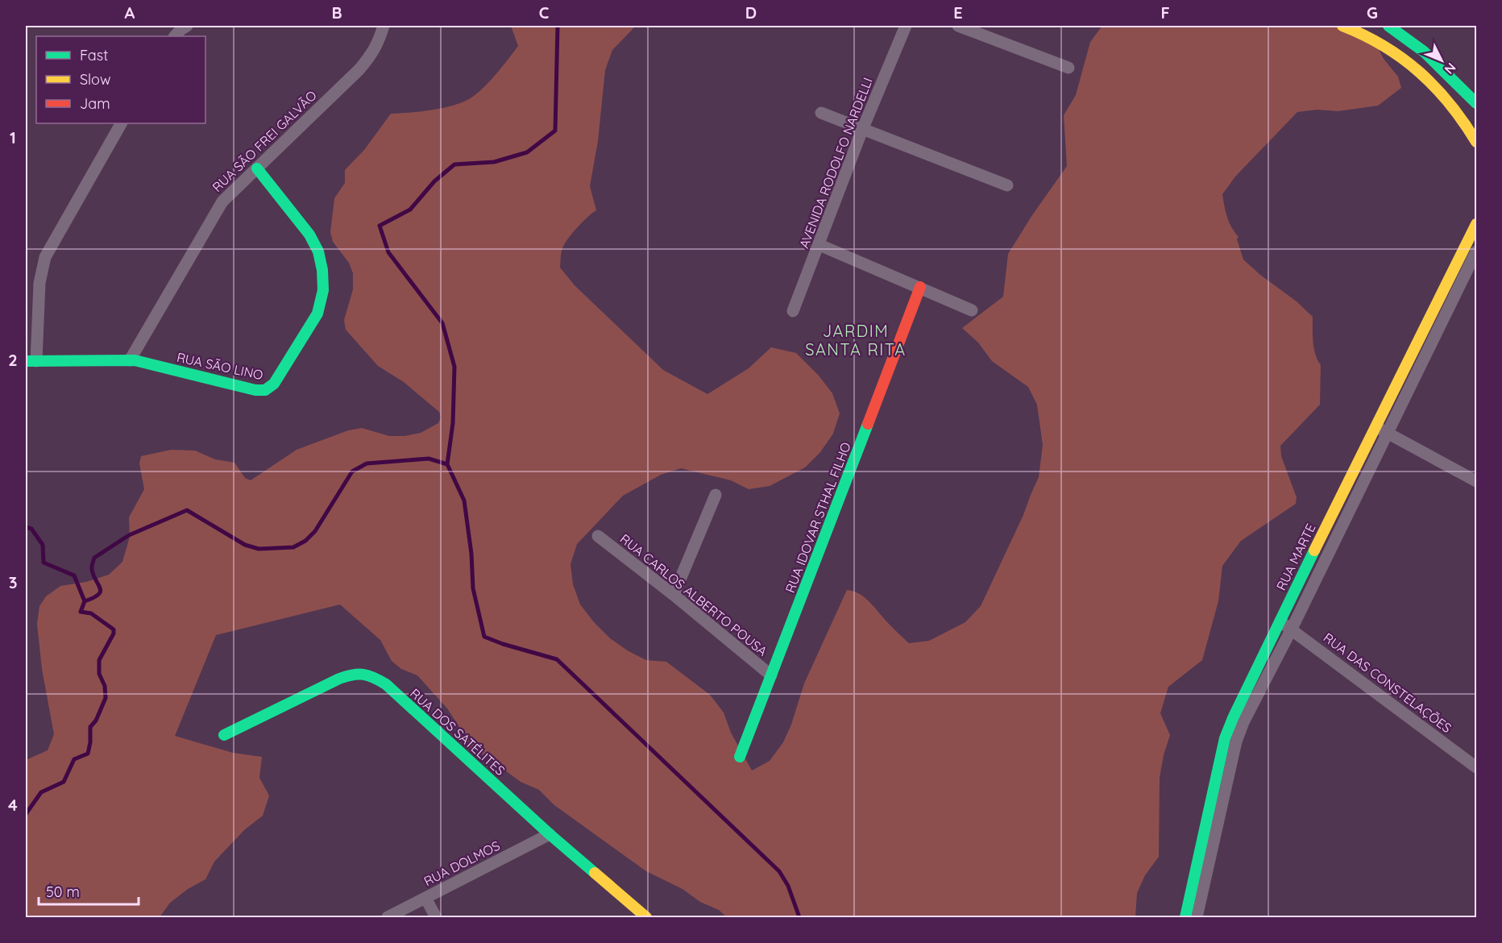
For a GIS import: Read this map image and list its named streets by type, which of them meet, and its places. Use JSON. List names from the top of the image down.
{
  "streets": {
    "street": [
      "RUA SÃO FREI GALVÃO",
      "AVENIDA RODOLFO NARDELLI",
      "RUA SÃO LINO",
      "RUA IDOVAR STHAL FILHO",
      "RUA MARTE",
      "RUA CARLOS ALBERTO POUSA",
      "RUA DAS CONSTELAÇÕES",
      "RUA DOS SATÉLITES",
      "RUA DOLMOS"
    ]
  },
  "crossings": [
    ["RUA SÃO FREI GALVÃO", "RUA SÃO LINO"],
    ["RUA IDOVAR STHAL FILHO", "RUA CARLOS ALBERTO POUSA"],
    ["RUA MARTE", "RUA DAS CONSTELAÇÕES"],
    ["RUA DOS SATÉLITES", "RUA DOLMOS"]
  ],
  "districts": ["JARDIM SANTA RITA"],
  "legend": ["Fast", "Slow", "Jam"],
  "scale_bar": "50 m",
  "north": "bottom right",
  "grid": {
    "columns": [
      "A",
      "B",
      "C",
      "D",
      "E",
      "F",
      "G"
    ],
    "rows": [
      "1",
      "2",
      "3",
      "4"
    ]
  }
}
